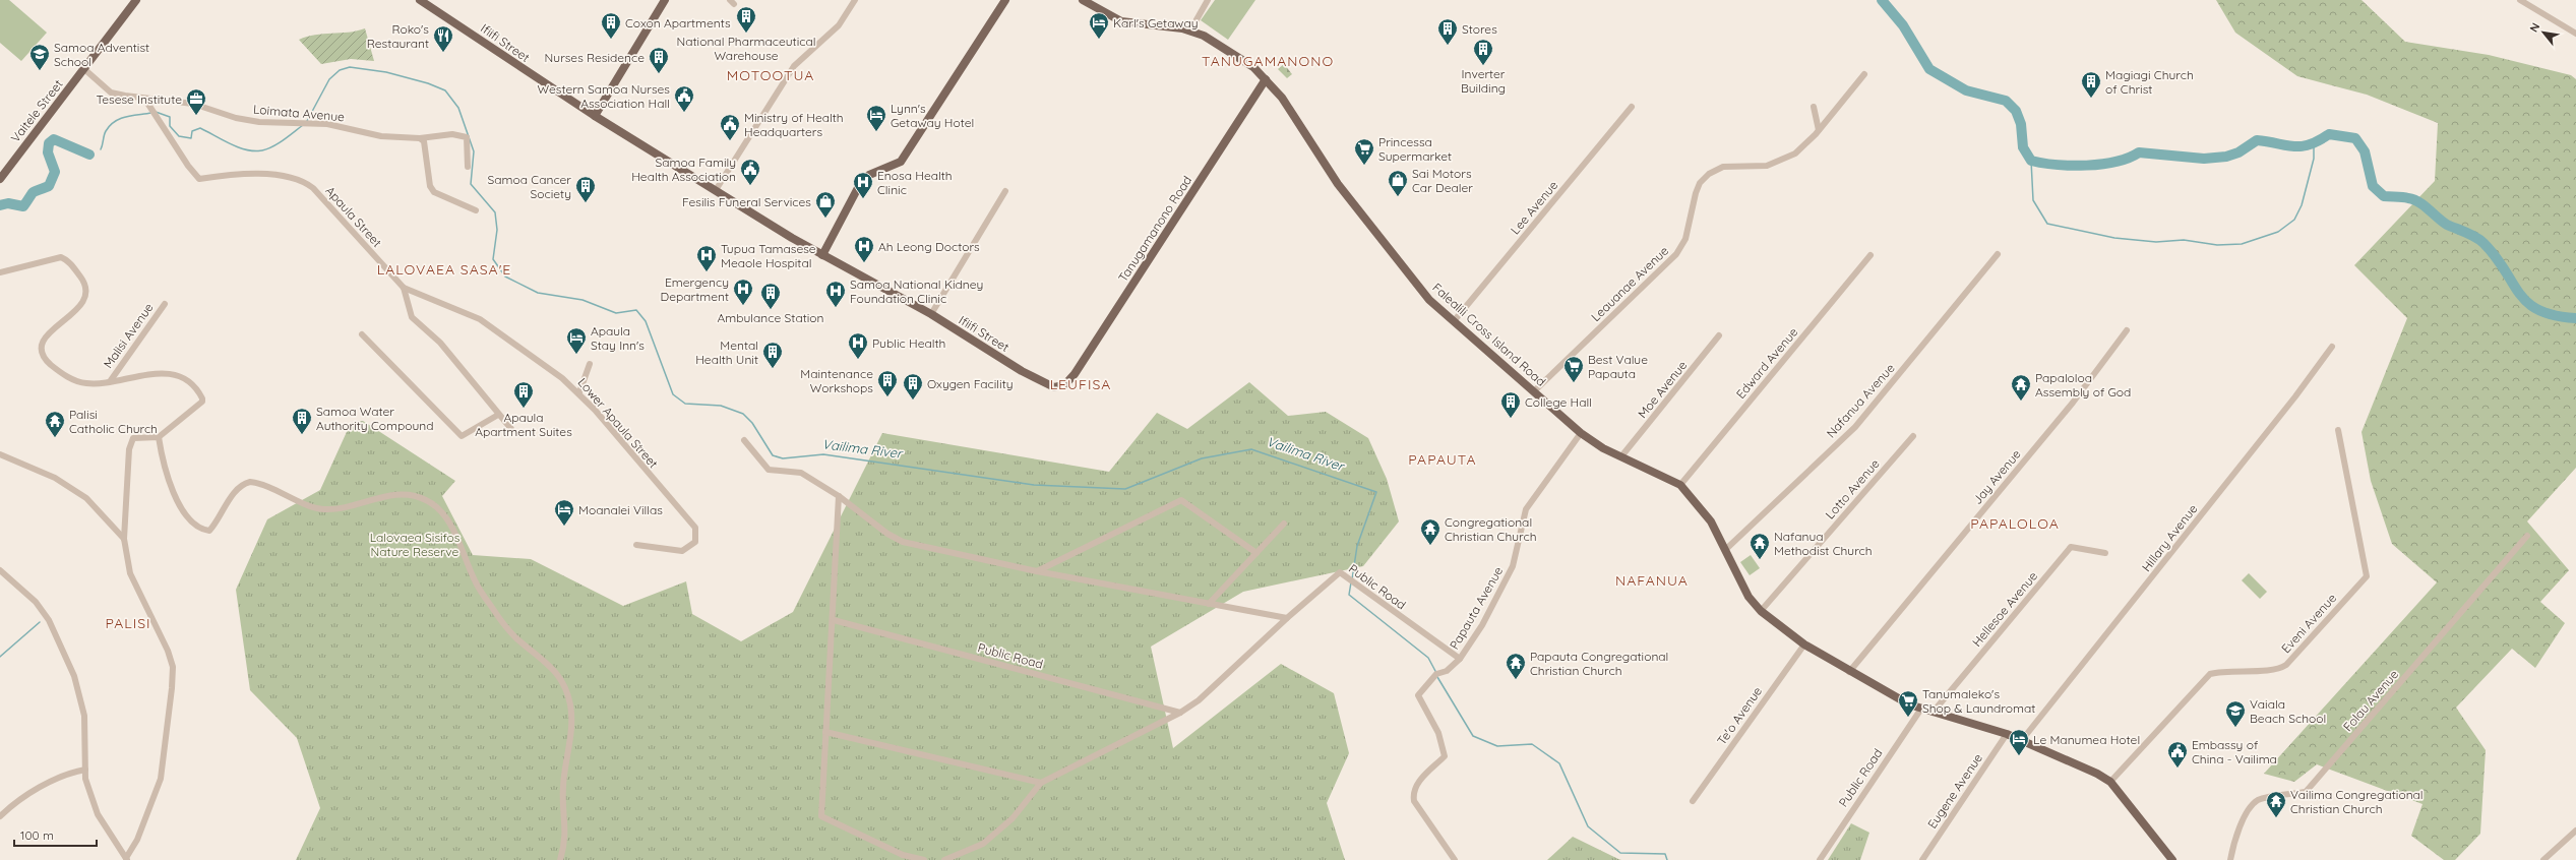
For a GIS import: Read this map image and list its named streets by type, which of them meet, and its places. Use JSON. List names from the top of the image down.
{
  "streets": {
    "main road": [
      "Ifiifi Street",
      "Vaitele Street",
      "Tanugamanono Road",
      "Falealili Cross Island Road"
    ],
    "street": [
      "Loimata Avenue",
      "Lee Avenue",
      "Apaula Street",
      "Leauanae Avenue",
      "Malisi Avenue",
      "Edward Avenue",
      "Moe Avenue",
      "Nafanua Avenue",
      "Lower Apaula Street",
      "Jay Avenue",
      "Lotto Avenue",
      "Hillary Avenue",
      "Public Road",
      "Papauta Avenue",
      "Hellesoe Avenue",
      "Eveni Avenue",
      "Folau Avenue",
      "Te'o Avenue",
      "Eugene Avenue"
    ]
  },
  "crossings": [
    ["Ifiifi Street", "Tanugamanono Road"],
    ["Vaitele Street", "Loimata Avenue"],
    ["Loimata Avenue", "Apaula Street"],
    ["Lee Avenue", "Falealili Cross Island Road"],
    ["Apaula Street", "Lower Apaula Street"],
    ["Tanugamanono Road", "Falealili Cross Island Road"],
    ["Leauanae Avenue", "Falealili Cross Island Road"],
    ["Falealili Cross Island Road", "Edward Avenue"],
    ["Falealili Cross Island Road", "Moe Avenue"],
    ["Falealili Cross Island Road", "Nafanua Avenue"],
    ["Falealili Cross Island Road", "Jay Avenue"],
    ["Falealili Cross Island Road", "Lotto Avenue"],
    ["Falealili Cross Island Road", "Hillary Avenue"],
    ["Falealili Cross Island Road", "Public Road"],
    ["Falealili Cross Island Road", "Papauta Avenue"],
    ["Falealili Cross Island Road", "Hellesoe Avenue"],
    ["Falealili Cross Island Road", "Eveni Avenue"],
    ["Falealili Cross Island Road", "Te'o Avenue"],
    ["Falealili Cross Island Road", "Eugene Avenue"],
    ["Public Road", "Papauta Avenue"]
  ],
  "districts": [
    "TANUGAMANONO",
    "MOTOOTUA",
    "LALOVAEA SASA'E",
    "LEUFISA",
    "PAPAUTA",
    "PAPALOLOA",
    "NAFANUA",
    "PALISI"
  ],
  "water": ["Vailima River"],
  "parks": ["Lalovaea Sisifos Nature Reserve"],
  "places": {
    "building": [
      "National Pharmaceutical Warehouse",
      "Coxon Apartments",
      "Stores",
      "Inverter Building",
      "Nurses Residence",
      "Magiagi Church of Christ",
      "Samoa Cancer Society",
      "Ambulance Station",
      "Mental Health Unit",
      "Maintenance Workshops",
      "Oxygen Facility",
      "Apaula Apartment Suites",
      "College Hall",
      "Samoa Water Authority Compound"
    ],
    "hotel": [
      "Karl's Getaway",
      "Lynn's Getaway Hotel",
      "Apaula Stay Inn's",
      "Moanalei Villas",
      "Le Manumea Hotel"
    ],
    "restaurant": ["Roko's Restaurant"],
    "school or university": ["Samoa Adventist School", "Vaiala Beach School"],
    "public building": [
      "Western Samoa Nurses Association Hall",
      "Ministry of Health Headquarters",
      "Samoa Family Health Association",
      "Embassy of China - Vailima"
    ],
    "office": ["Tesese Institute"],
    "supermarket": ["Princessa Supermarket", "Best Value Papauta", "Tanumaleko's Shop & Laundromat"],
    "shop": ["Sai Motors Car Dealer", "Fesilis Funeral Services"],
    "hospital": [
      "Enosa Health Clinic",
      "Ah Leong Doctors",
      "Tupua Tamasese Meaole Hospital",
      "Emergency Department",
      "Samoa National Kidney Foundation Clinic",
      "Public Health"
    ],
    "temple": [
      "Papaloloa Assembly of God",
      "Palisi Catholic Church",
      "Congregational Christian Church",
      "Nafanua Methodist Church",
      "Papauta Congregational Christian Church",
      "Vailima Congregational Christian Church"
    ]
  },
  "scale_bar": "100 m",
  "north": "top left"
}
